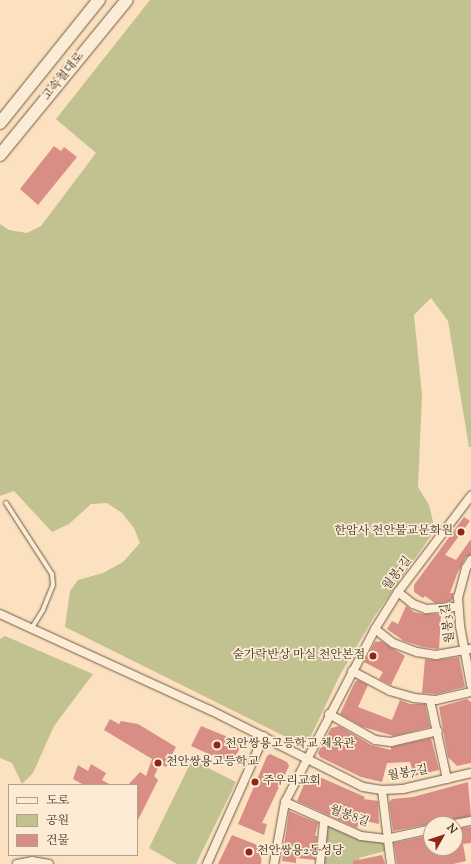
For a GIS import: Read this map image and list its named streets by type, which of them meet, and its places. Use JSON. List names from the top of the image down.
{
  "streets": {
    "main road": ["고속철대로"],
    "street": [
      "월봉1길",
      "월봉3길",
      "월봉7길",
      "월봉8길"
    ]
  },
  "crossings": [
    ["월봉1길", "월봉7길"],
    ["월봉1길", "월봉8길"]
  ],
  "places": [
    "한암사 천안불교문화원",
    "숟가락반상 마실 천안본점",
    "천안쌍용고등학교 체육관",
    "천안쌍용고등학교",
    "주우리교회",
    "천안쌍용2동성당"
  ],
  "legend": ["도로", "공원", "건물"],
  "north": "top right"
}
